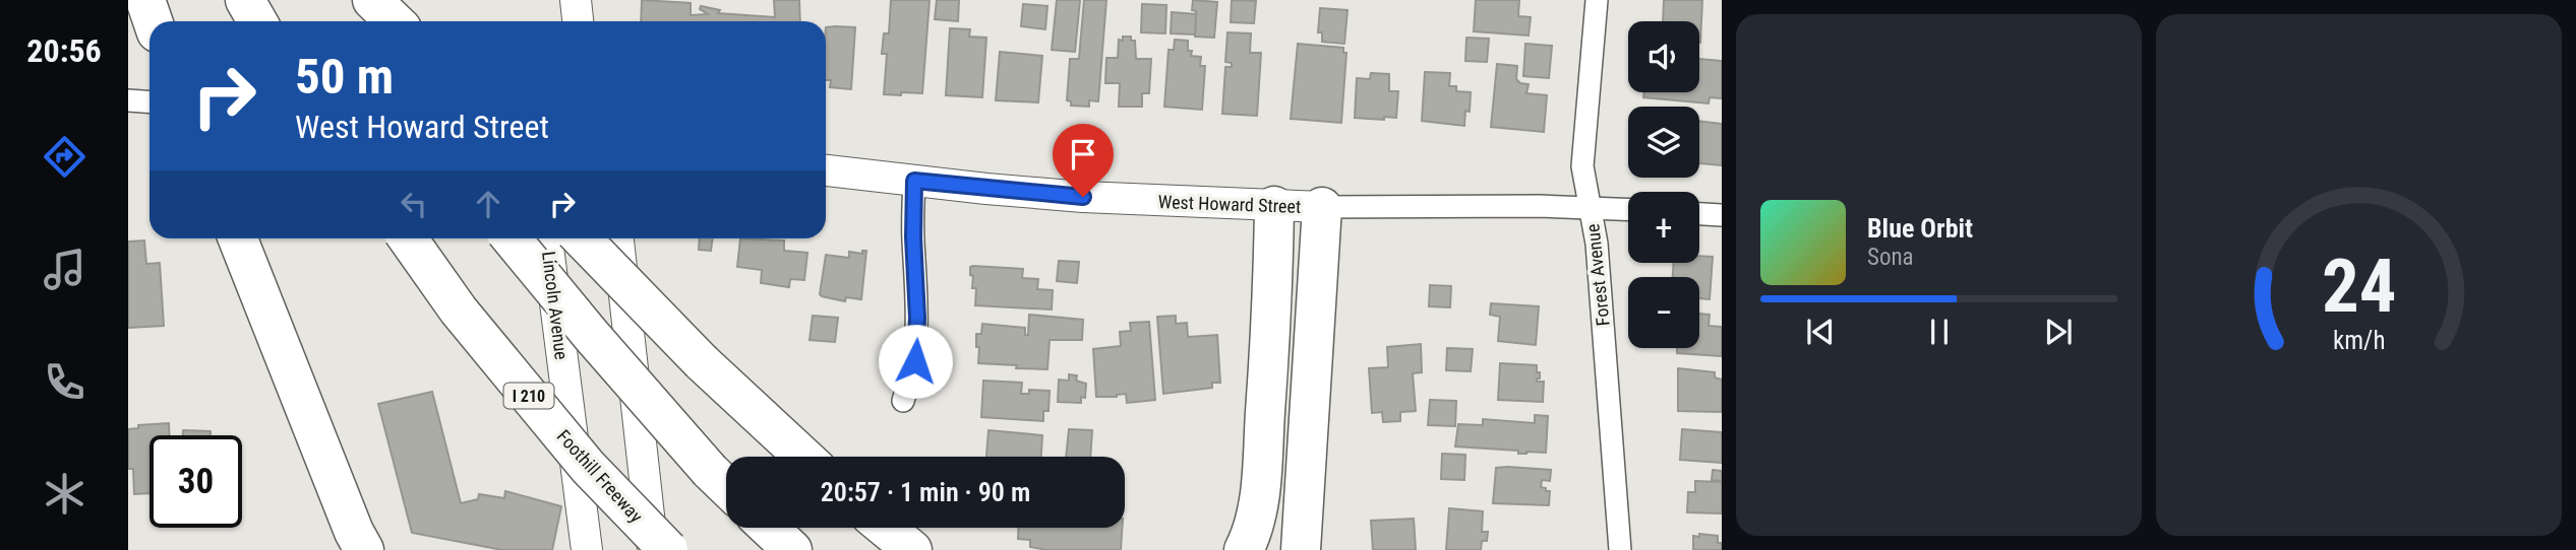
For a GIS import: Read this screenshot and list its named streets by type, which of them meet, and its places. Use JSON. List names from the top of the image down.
{
  "streets": {
    "highway": ["I 210", "Foothill Freeway"],
    "main road": ["West Howard Street", "Lincoln Avenue"],
    "street": ["Forest Avenue"]
  },
  "crossings": [
    ["West Howard Street", "Forest Avenue"]
  ],
  "page": {
    "tabs": "20:56",
    "map_buttons": ["+", "−"],
    "turn": ["50 m", "West Howard Street"],
    "song": ["Blue Orbit", "Sona"],
    "limit": "30",
    "trip": "20:57 · 1 min · 90 m",
    "gauge": ["24", "km/h"]
  }
}
